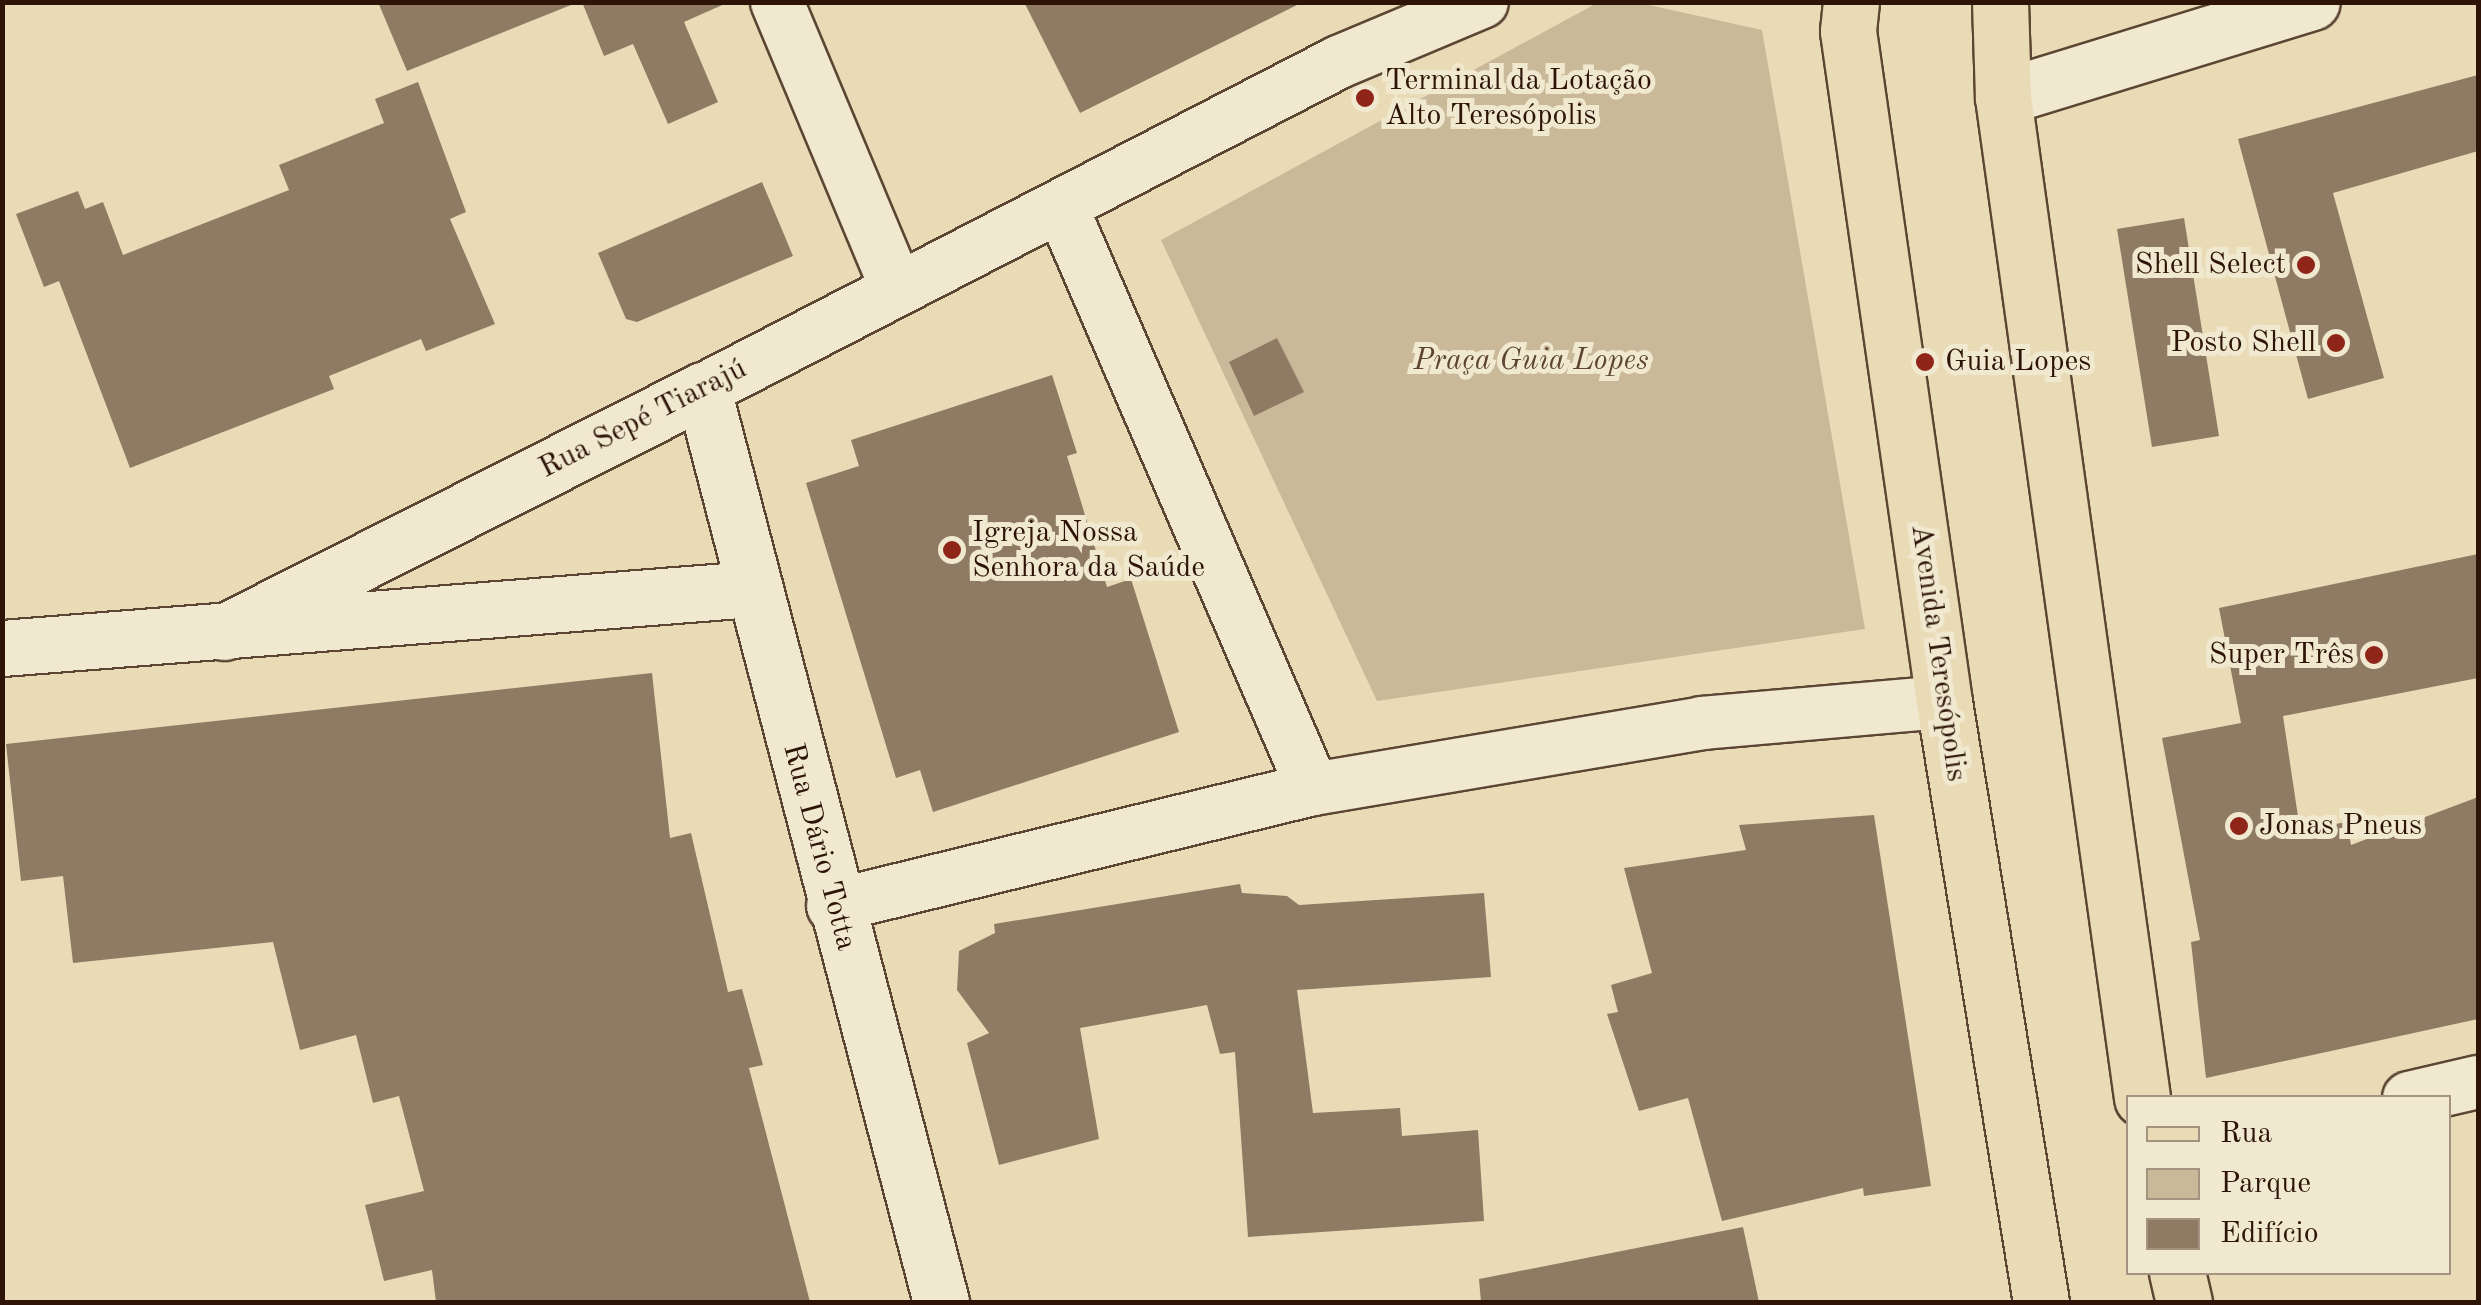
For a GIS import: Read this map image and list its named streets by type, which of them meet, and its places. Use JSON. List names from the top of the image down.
{
  "streets": {
    "main road": ["Avenida Teresópolis"],
    "street": ["Rua Sepé Tiarajú", "Rua Dário Totta"]
  },
  "crossings": [
    ["Rua Sepé Tiarajú", "Rua Dário Totta"]
  ],
  "parks": ["Praça Guia Lopes"],
  "places": [
    "Terminal da Lotação Alto Teresópolis",
    "Shell Select",
    "Posto Shell",
    "Guia Lopes",
    "Igreja Nossa Senhora da Saúde",
    "Super Três",
    "Jonas Pneus"
  ],
  "legend": ["Rua", "Parque", "Edifício"]
}
